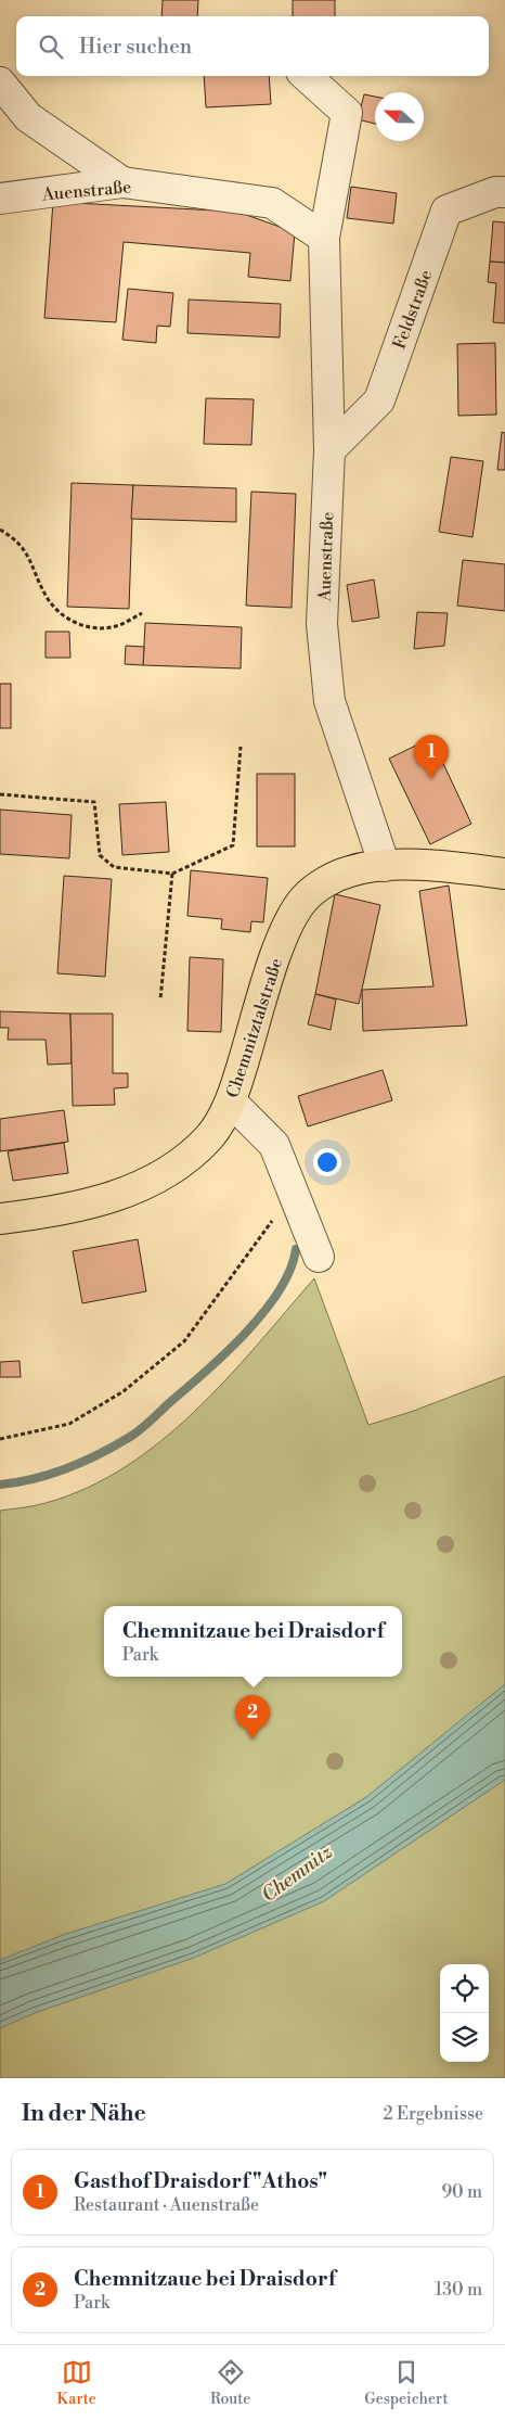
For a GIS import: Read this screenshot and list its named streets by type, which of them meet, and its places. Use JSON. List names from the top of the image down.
{
  "streets": {
    "main road": ["Chemnitztalstraße"],
    "street": ["Auenstraße", "Feldstraße"]
  },
  "crossings": [
    ["Auenstraße", "Feldstraße"],
    ["Auenstraße", "Chemnitztalstraße"]
  ],
  "water": ["Chemnitz"],
  "north": "left",
  "page": {
    "search": "Hier suchen",
    "pins": ["1", "2"],
    "popup": ["Chemnitzaue bei Draisdorf", "Park"],
    "heading": ["In der Nähe", "2 Ergebnisse"],
    "list": [
      {
        "mark": "1",
        "name": "Gasthof Draisdorf \"Athos\"",
        "note": "Restaurant · Auenstraße",
        "value": "90 m"
      },
      {
        "mark": "2",
        "name": "Chemnitzaue bei Draisdorf",
        "note": "Park",
        "value": "130 m"
      }
    ],
    "nav": ["Karte", "Route", "Gespeichert"]
  }
}
